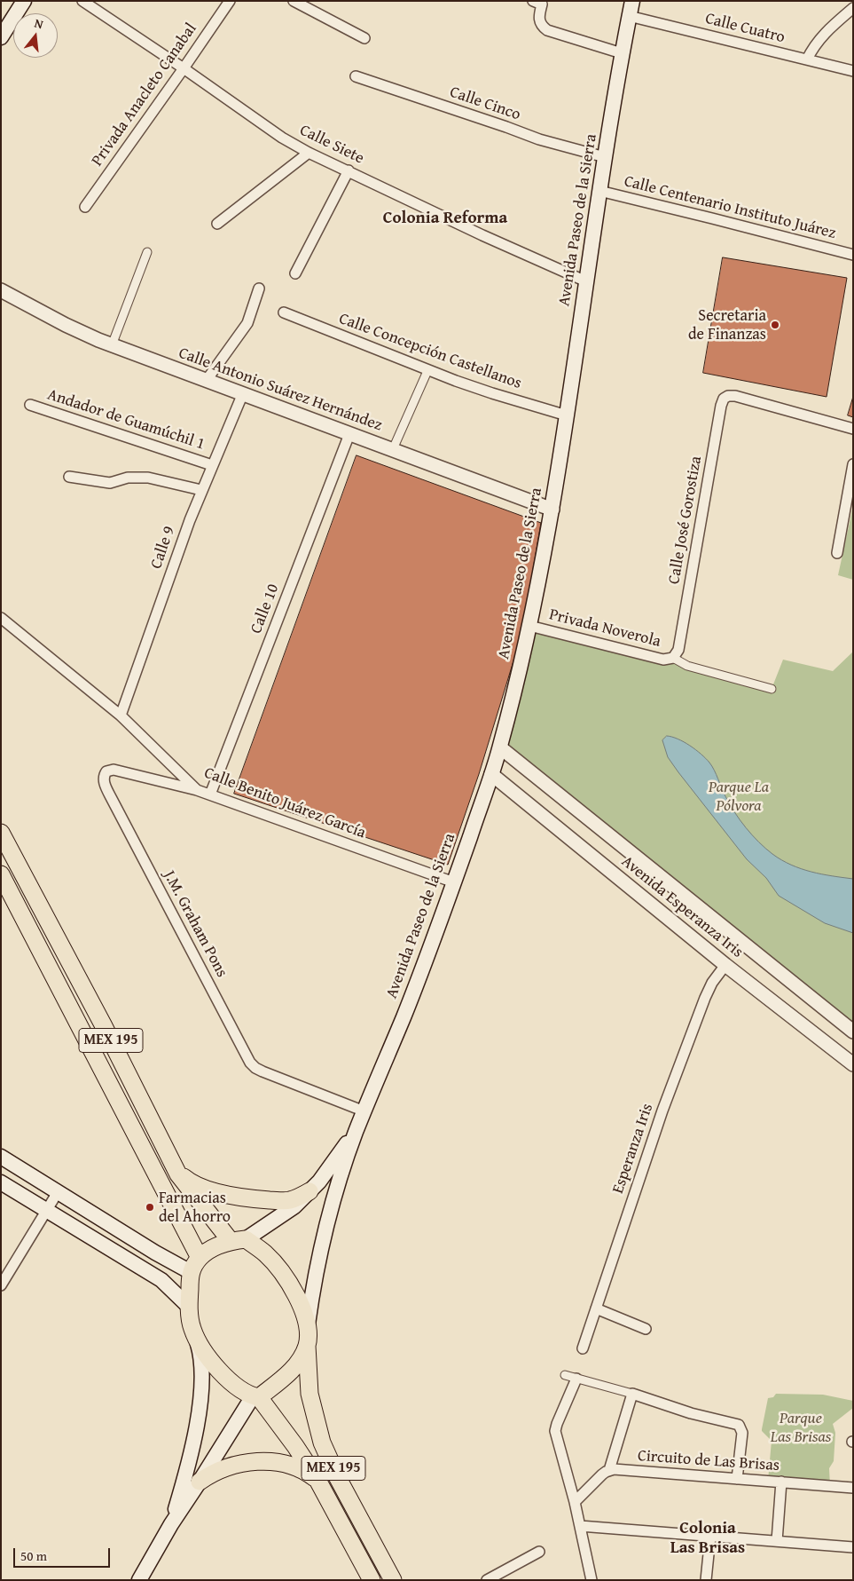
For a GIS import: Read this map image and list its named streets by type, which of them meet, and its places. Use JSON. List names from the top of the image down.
{
  "streets": {
    "main road": ["Avenida Paseo de la Sierra", "MEX 195"],
    "street": [
      "Calle Cuatro",
      "Privada Anacleto Canabal",
      "Calle Cinco",
      "Calle Siete",
      "Calle Centenario Instituto Juárez",
      "Calle Concepción Castellanos",
      "Calle Antonio Suárez Hernández",
      "Andador de Guamúchil 1",
      "Calle José Gorostiza",
      "Calle 9",
      "Calle 10",
      "Privada Noverola",
      "Calle Benito Juárez García",
      "Avenida Esperanza Iris",
      "J.M. Graham Pons",
      "Esperanza Iris",
      "Circuito de Las Brisas"
    ]
  },
  "crossings": [
    ["Calle Cuatro", "Avenida Paseo de la Sierra"],
    ["Privada Anacleto Canabal", "Calle Siete"],
    ["Calle Cinco", "Avenida Paseo de la Sierra"],
    ["Calle Siete", "Avenida Paseo de la Sierra"],
    ["Calle Centenario Instituto Juárez", "Avenida Paseo de la Sierra"],
    ["Avenida Paseo de la Sierra", "Calle Concepción Castellanos"],
    ["Avenida Paseo de la Sierra", "Calle Antonio Suárez Hernández"],
    ["Avenida Paseo de la Sierra", "Privada Noverola"],
    ["Avenida Paseo de la Sierra", "Calle Benito Juárez García"],
    ["Avenida Paseo de la Sierra", "Avenida Esperanza Iris"],
    ["Avenida Paseo de la Sierra", "J.M. Graham Pons"],
    ["Avenida Paseo de la Sierra", "MEX 195"],
    ["Calle Antonio Suárez Hernández", "Calle 9"],
    ["Calle Antonio Suárez Hernández", "Calle 10"],
    ["Andador de Guamúchil 1", "Calle 9"],
    ["Calle José Gorostiza", "Privada Noverola"],
    ["Calle 9", "Calle Benito Juárez García"],
    ["Calle 10", "Calle Benito Juárez García"],
    ["Calle Benito Juárez García", "J.M. Graham Pons"],
    ["Avenida Esperanza Iris", "Esperanza Iris"]
  ],
  "districts": ["Colonia Reforma", "Colonia Las Brisas"],
  "parks": ["Parque La Pólvora", "Parque Las Brisas"],
  "places": ["Secretaria de Finanzas", "Farmacias del Ahorro"],
  "scale_bar": "50 m",
  "north": "top"
}
